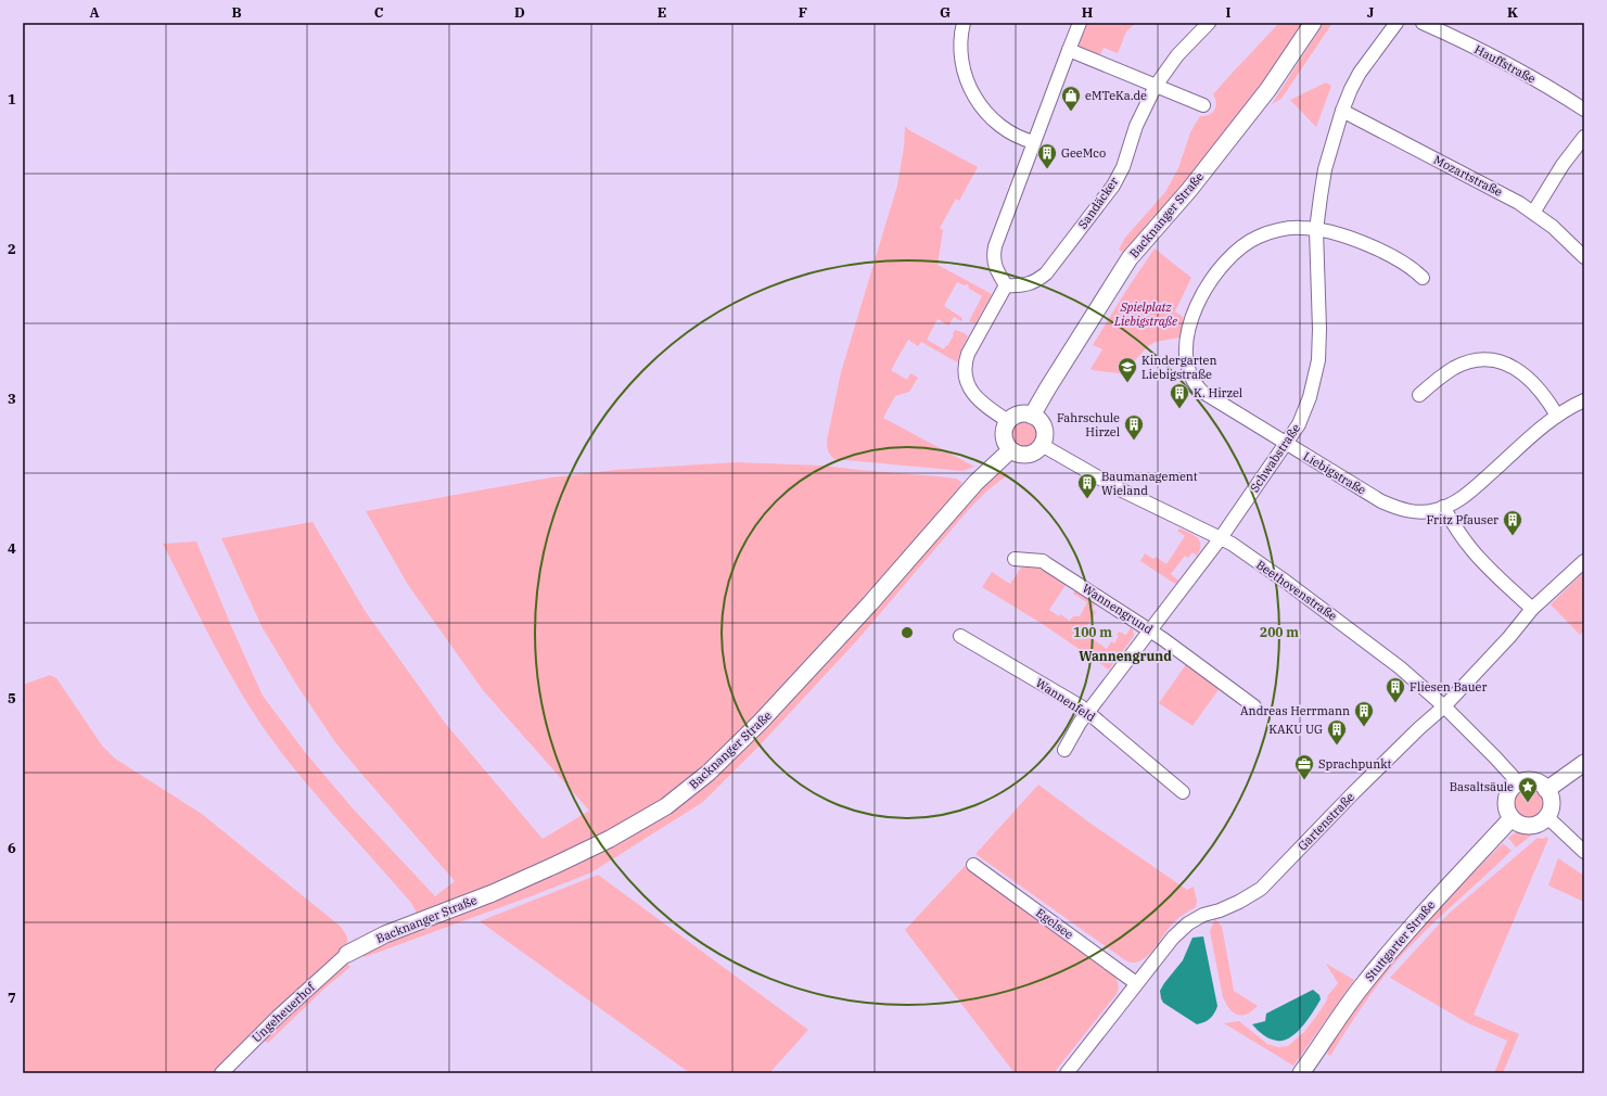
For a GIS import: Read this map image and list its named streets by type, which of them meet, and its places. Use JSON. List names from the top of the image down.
{
  "streets": {
    "street": [
      "Hauffstraße",
      "Mozartstraße",
      "Sandäcker",
      "Backnanger Straße",
      "Schwabstraße",
      "Liebigstraße",
      "Beethovenstraße",
      "Wannengrund",
      "Wannenfeld",
      "Gartenstraße",
      "Egelsee",
      "Stuttgarter Straße",
      "Ungeheuerhof"
    ]
  },
  "crossings": [
    ["Mozartstraße", "Schwabstraße"],
    ["Backnanger Straße", "Beethovenstraße"],
    ["Backnanger Straße", "Ungeheuerhof"],
    ["Schwabstraße", "Liebigstraße"],
    ["Schwabstraße", "Beethovenstraße"],
    ["Schwabstraße", "Wannengrund"],
    ["Schwabstraße", "Wannenfeld"],
    ["Beethovenstraße", "Gartenstraße"],
    ["Beethovenstraße", "Stuttgarter Straße"],
    ["Gartenstraße", "Egelsee"]
  ],
  "districts": ["Wannengrund"],
  "parks": ["Spielplatz Liebigstraße"],
  "places": {
    "shop": ["eMTeKa.de"],
    "building": [
      "GeeMco",
      "K. Hirzel",
      "Fahrschule Hirzel",
      "Baumanagement Wieland",
      "Fritz Pfauser",
      "Fliesen Bauer",
      "Andreas Herrmann",
      "KAKU UG"
    ],
    "school or university": ["Kindergarten Liebigstraße"],
    "office": ["Sprachpunkt"],
    "place": ["Basaltsäule"]
  },
  "grid": {
    "columns": [
      "A",
      "B",
      "C",
      "D",
      "E",
      "F",
      "G",
      "H",
      "I",
      "J",
      "K"
    ],
    "rows": [
      "1",
      "2",
      "3",
      "4",
      "5",
      "6",
      "7"
    ]
  },
  "rings": ["100 m", "200 m"]
}
